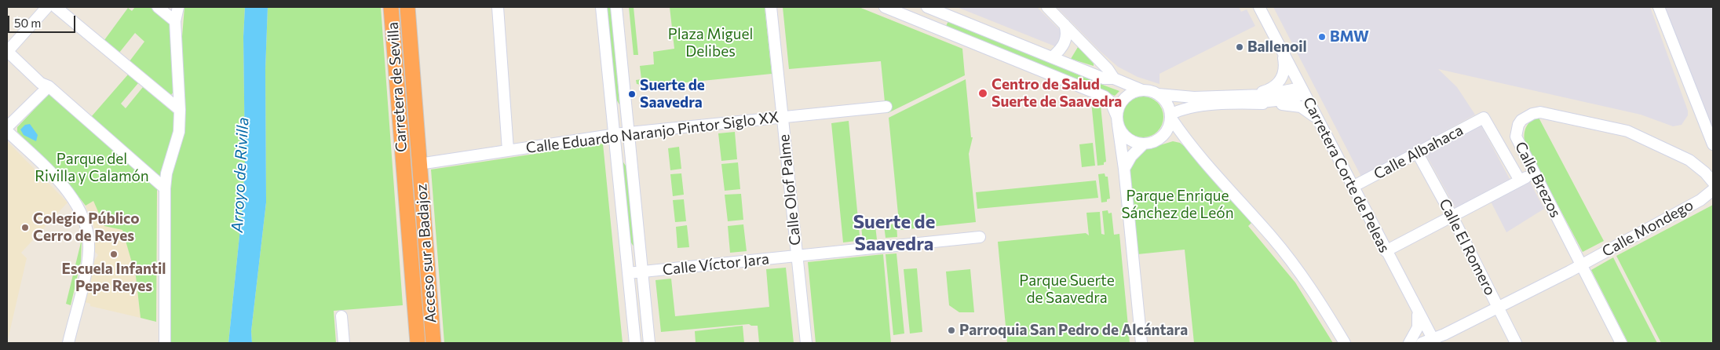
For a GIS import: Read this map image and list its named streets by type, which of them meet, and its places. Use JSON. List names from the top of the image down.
{
  "streets": {
    "highway": ["Carretera de Sevilla", "Acceso sur a Badajoz"],
    "street": [
      "Calle Eduardo Naranjo Pintor Siglo XX",
      "Calle Albahaca",
      "Carretera Corte de Peleas",
      "Calle Brezos",
      "Calle Olof Palme",
      "Calle Mondego",
      "Calle El Romero",
      "Calle Víctor Jara"
    ]
  },
  "crossings": [
    ["Carretera de Sevilla", "Calle Eduardo Naranjo Pintor Siglo XX"],
    ["Carretera de Sevilla", "Acceso sur a Badajoz"],
    ["Calle Eduardo Naranjo Pintor Siglo XX", "Calle Olof Palme"],
    ["Calle Eduardo Naranjo Pintor Siglo XX", "Acceso sur a Badajoz"],
    ["Calle Albahaca", "Carretera Corte de Peleas"],
    ["Calle Albahaca", "Calle El Romero"],
    ["Carretera Corte de Peleas", "Calle Mondego"],
    ["Calle Brezos", "Calle Mondego"],
    ["Calle Olof Palme", "Calle Víctor Jara"],
    ["Calle Mondego", "Calle El Romero"]
  ],
  "districts": ["Suerte de Saavedra"],
  "water": ["Arroyo de Rivilla"],
  "parks": [
    "Plaza Miguel Delibes",
    "Parque del Rivilla y Calamón",
    "Parque Enrique Sánchez de León",
    "Parque Suerte de Saavedra"
  ],
  "places": [
    "BMW",
    "Ballenoil",
    "Centro de Salud Suerte de Saavedra",
    "Suerte de Saavedra",
    "Colegio Público Cerro de Reyes",
    "Escuela Infantil Pepe Reyes",
    "Parroquia San Pedro de Alcántara"
  ],
  "scale_bar": "50 m"
}
